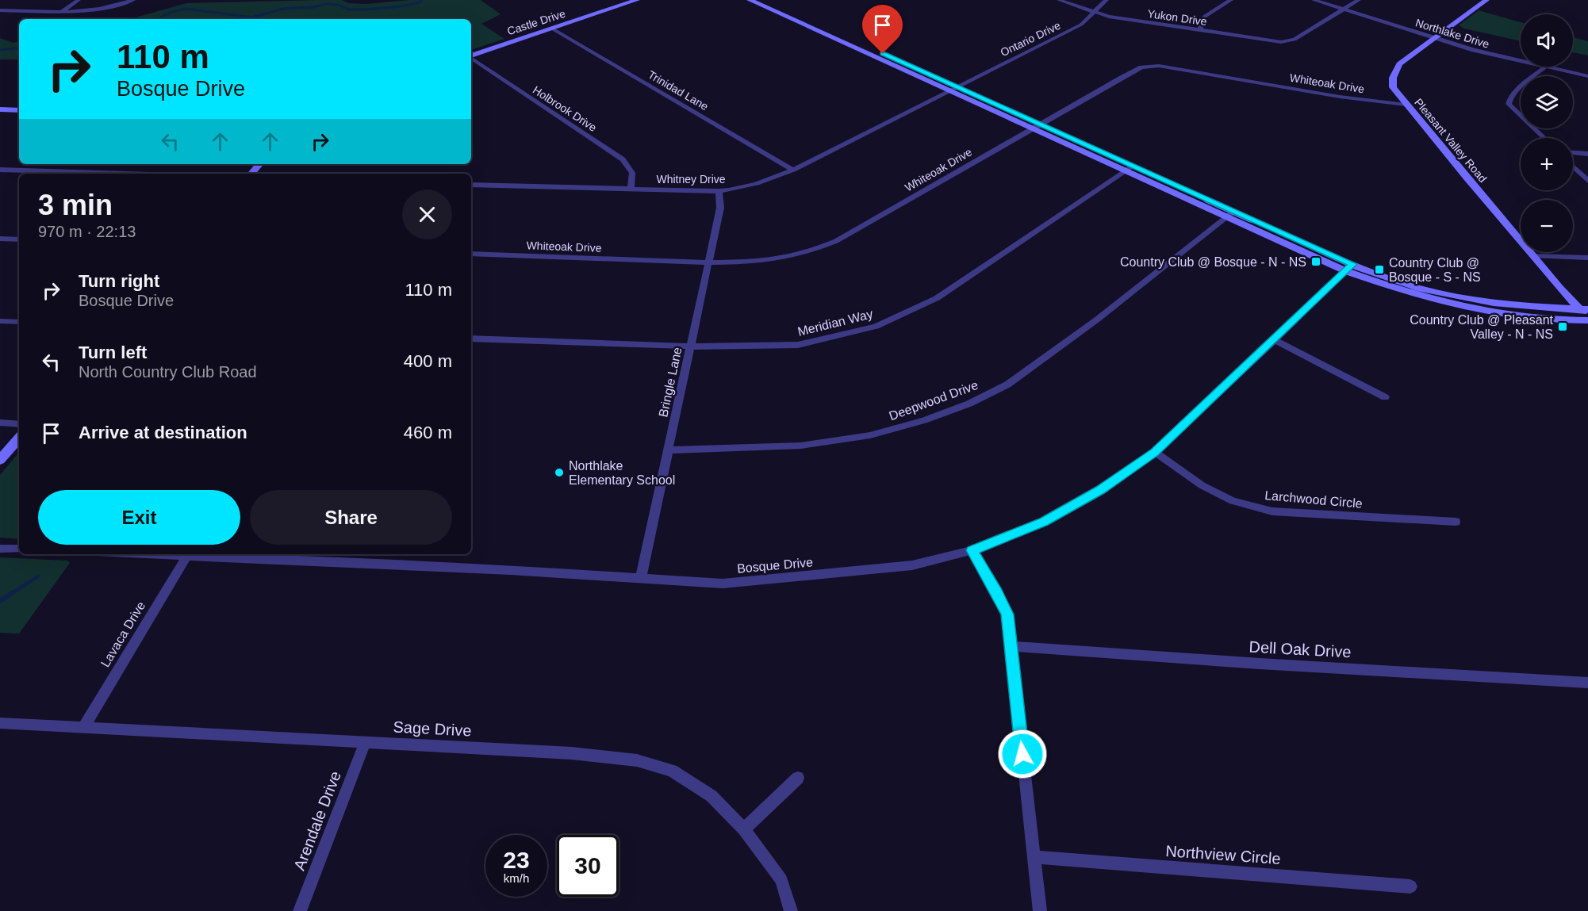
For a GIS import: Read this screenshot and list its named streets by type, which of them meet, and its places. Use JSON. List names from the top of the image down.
{
  "streets": {
    "main road": ["Castle Drive", "Pleasant Valley Road"],
    "street": [
      "Yukon Drive",
      "Northlake Drive",
      "Ontario Drive",
      "Whiteoak Drive",
      "Trinidad Lane",
      "Holbrook Drive",
      "Whitney Drive",
      "Meridian Way",
      "Bringle Lane",
      "Deepwood Drive",
      "Larchwood Circle",
      "Bosque Drive",
      "Lavaca Drive",
      "Dell Oak Drive",
      "Sage Drive",
      "Arendale Drive",
      "Northview Circle"
    ]
  },
  "crossings": [
    ["Yukon Drive", "Northlake Drive"],
    ["Yukon Drive", "Ontario Drive"],
    ["Castle Drive", "Trinidad Lane"],
    ["Northlake Drive", "Pleasant Valley Road"],
    ["Ontario Drive", "Whitney Drive"],
    ["Whiteoak Drive", "Pleasant Valley Road"],
    ["Whiteoak Drive", "Bringle Lane"],
    ["Trinidad Lane", "Whitney Drive"],
    ["Holbrook Drive", "Whitney Drive"],
    ["Whitney Drive", "Bringle Lane"],
    ["Meridian Way", "Bringle Lane"],
    ["Bringle Lane", "Deepwood Drive"],
    ["Bringle Lane", "Bosque Drive"],
    ["Larchwood Circle", "Bosque Drive"],
    ["Bosque Drive", "Lavaca Drive"],
    ["Lavaca Drive", "Sage Drive"],
    ["Sage Drive", "Arendale Drive"]
  ],
  "places": {
    "transit": ["Country Club @ Bosque - N - NS", "Country Club @ Bosque - S - NS", "Country Club @ Pleasant Valley - N - NS"],
    "other": ["Northlake Elementary School"]
  },
  "page": {
    "map_buttons": ["+", "−"],
    "turn": ["110 m", "Bosque Drive"],
    "heading": ["3 min", "970 m · 22:13"],
    "list": [
      {
        "name": "Turn right",
        "note": "Bosque Drive",
        "value": "110 m"
      },
      {
        "name": "Turn left",
        "note": "North Country Club Road",
        "value": "400 m"
      },
      {
        "name": "Arrive at destination",
        "value": "460 m"
      }
    ],
    "buttons": ["Exit", "Share"],
    "speed": "23 km/h",
    "limit": "30"
  }
}
